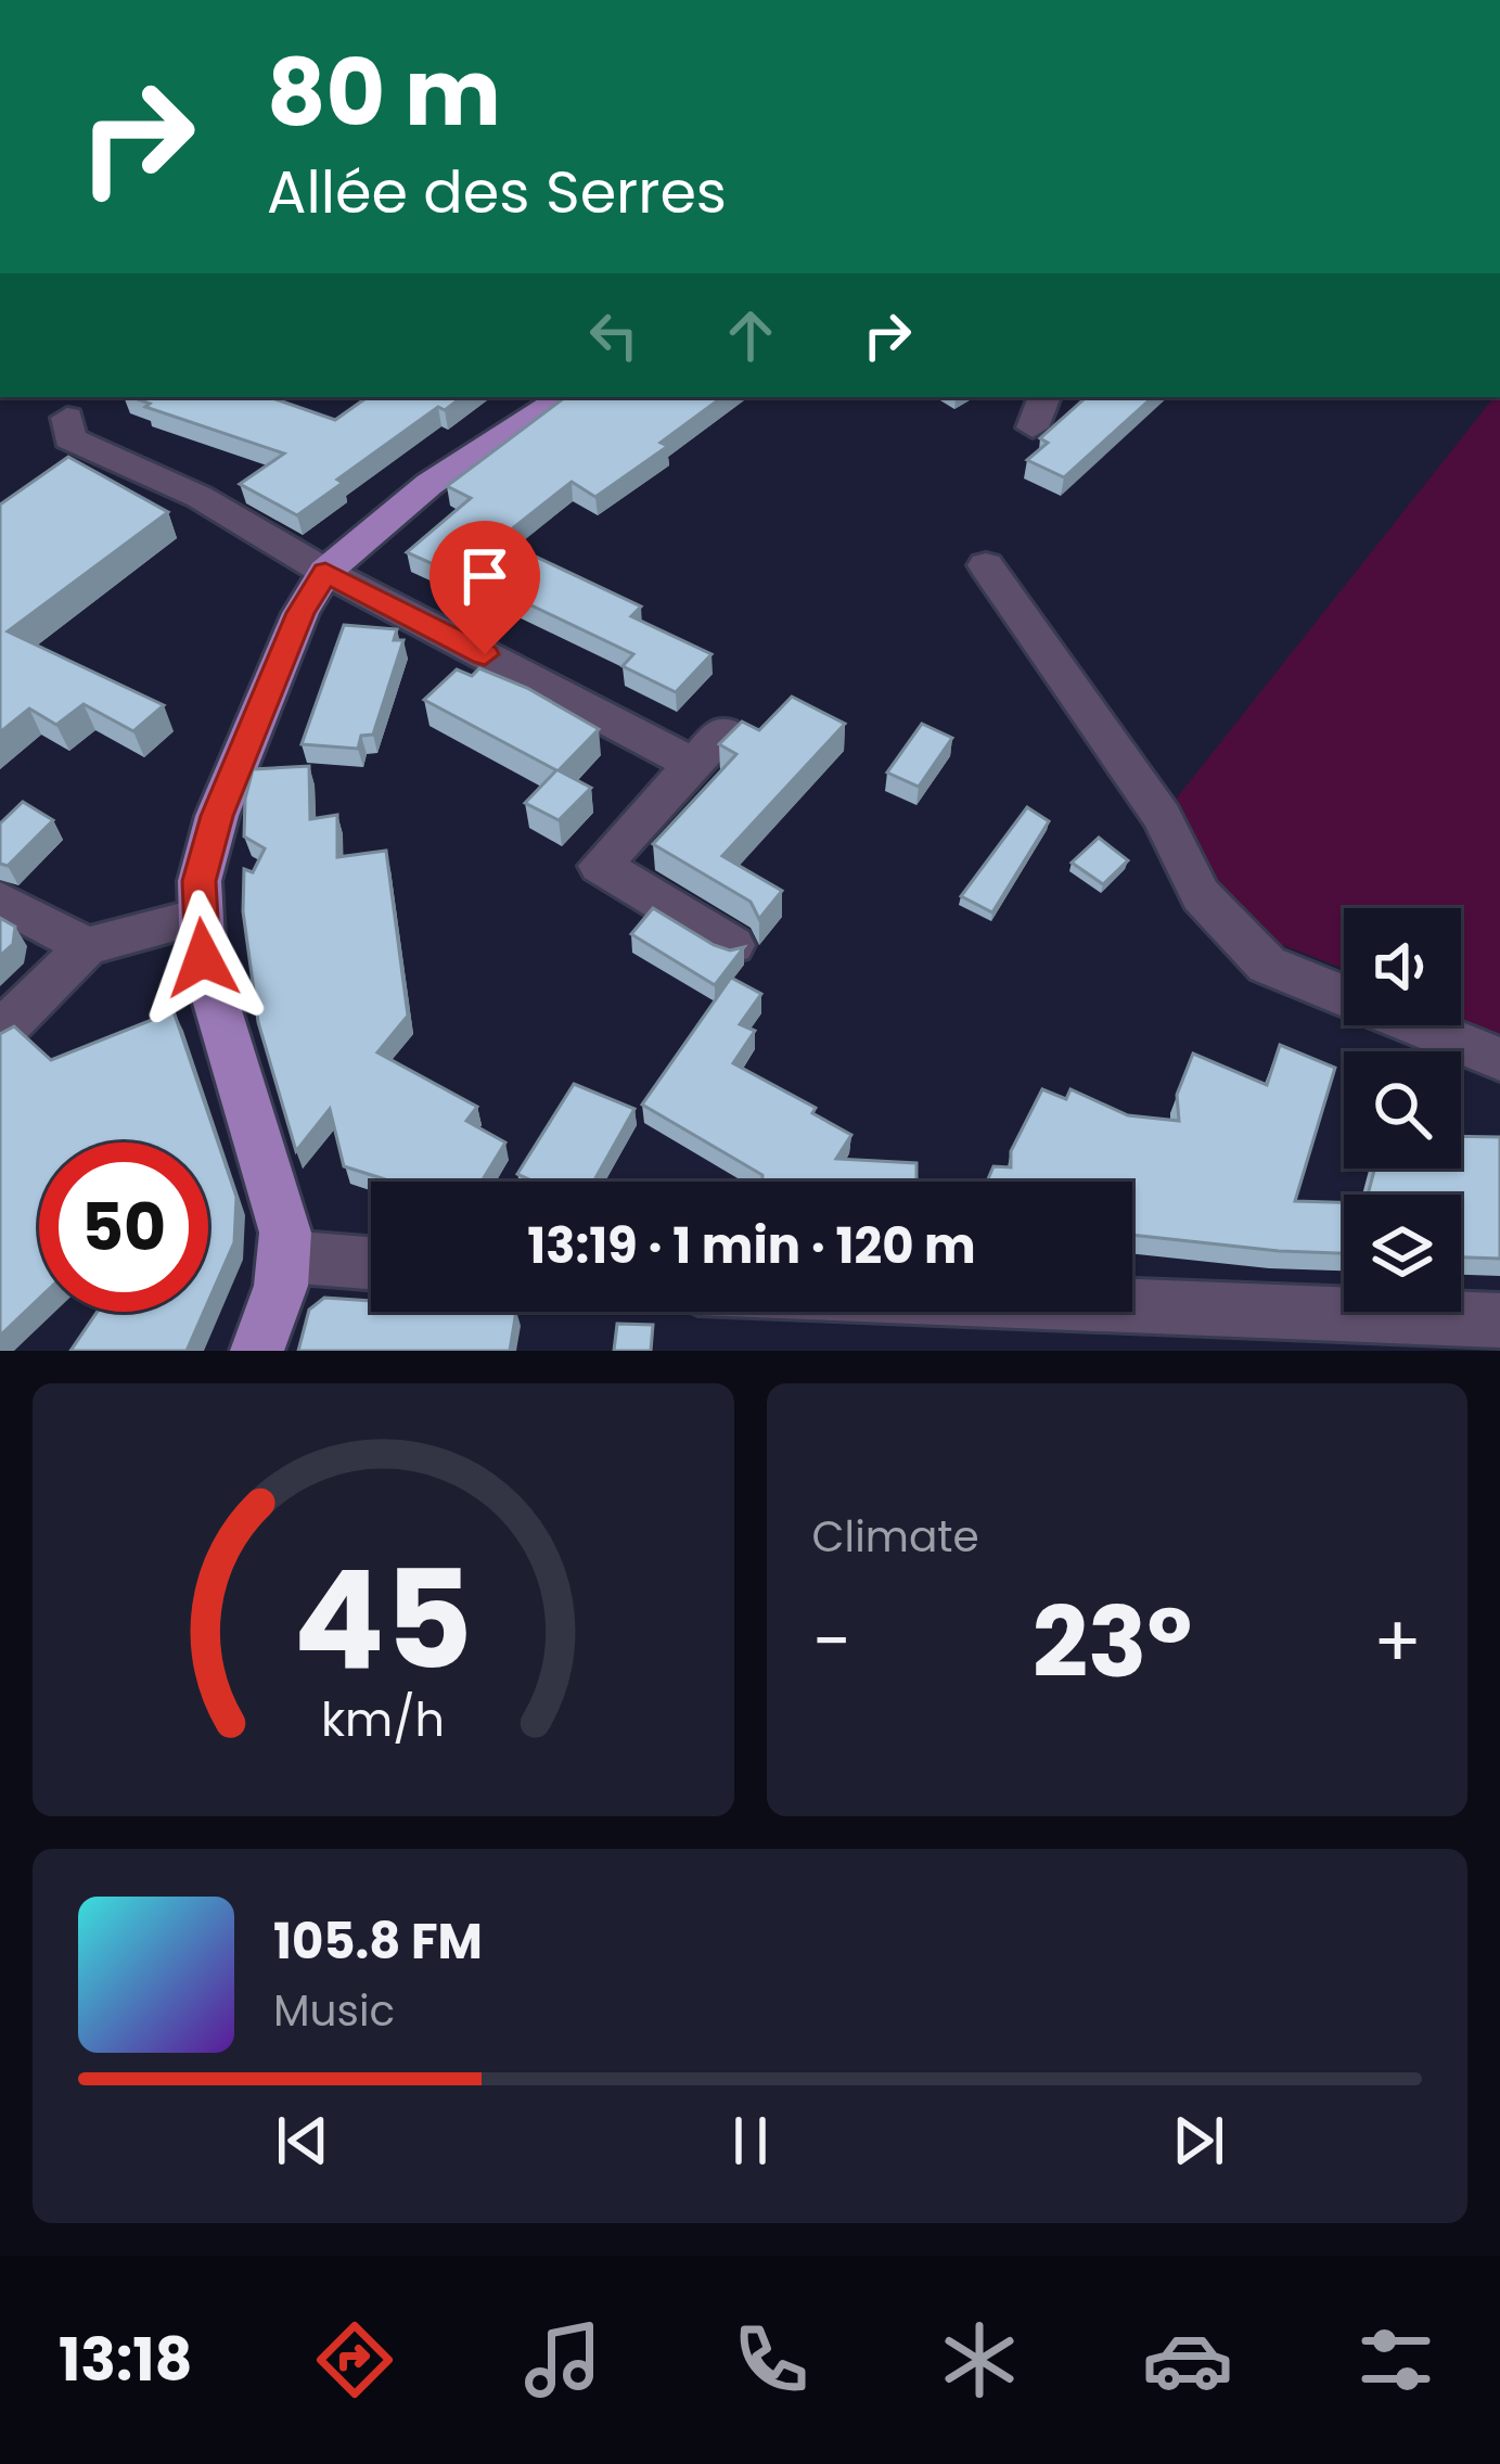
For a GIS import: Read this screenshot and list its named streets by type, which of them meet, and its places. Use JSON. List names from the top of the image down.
{
  "page": {
    "turn": ["80 m", "Allée des Serres"],
    "limit": "50",
    "trip": "13:19 · 1 min · 120 m",
    "tile": "Climate",
    "heat": ["−", "23°", "+"],
    "song": ["105.8 FM", "Music"],
    "tabs": "13:18",
    "gauge": ["45", "km/h"]
  }
}
